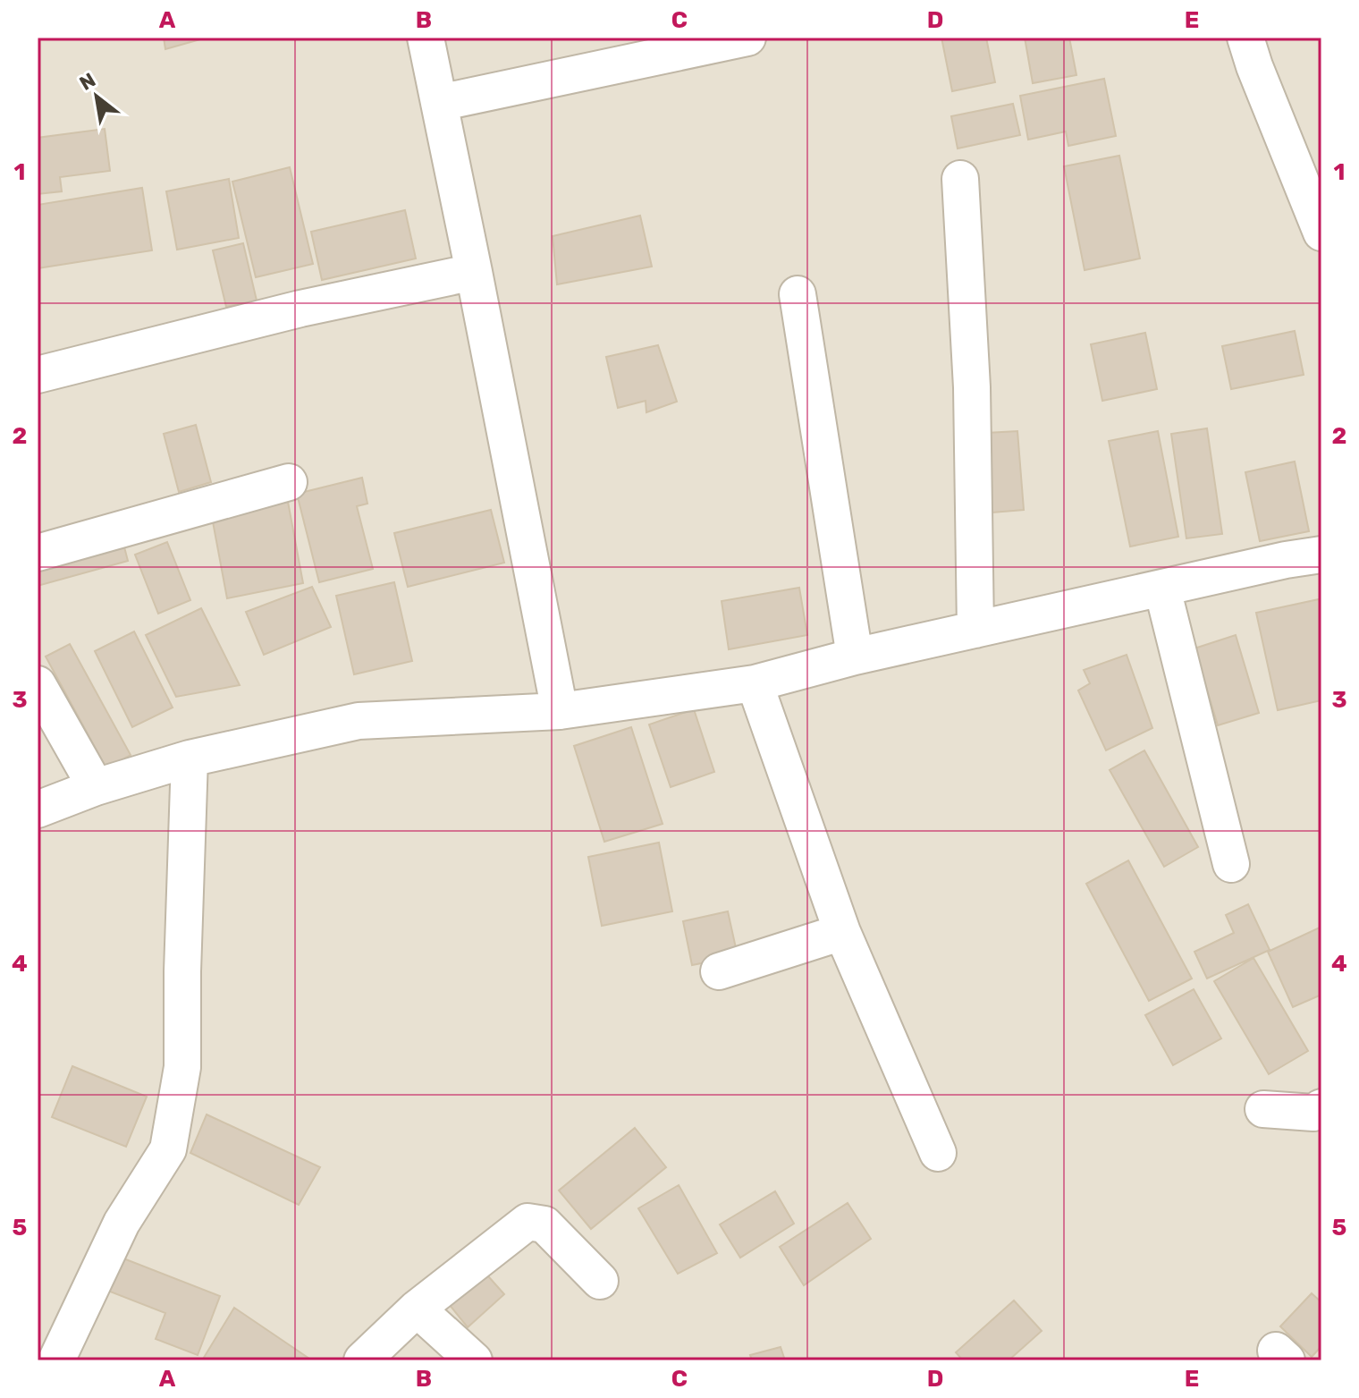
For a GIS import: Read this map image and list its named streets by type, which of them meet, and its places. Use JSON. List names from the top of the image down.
{
  "north": "top left",
  "grid": {
    "columns": [
      "A",
      "B",
      "C",
      "D",
      "E"
    ],
    "rows": [
      "1",
      "2",
      "3",
      "4",
      "5"
    ]
  }
}
